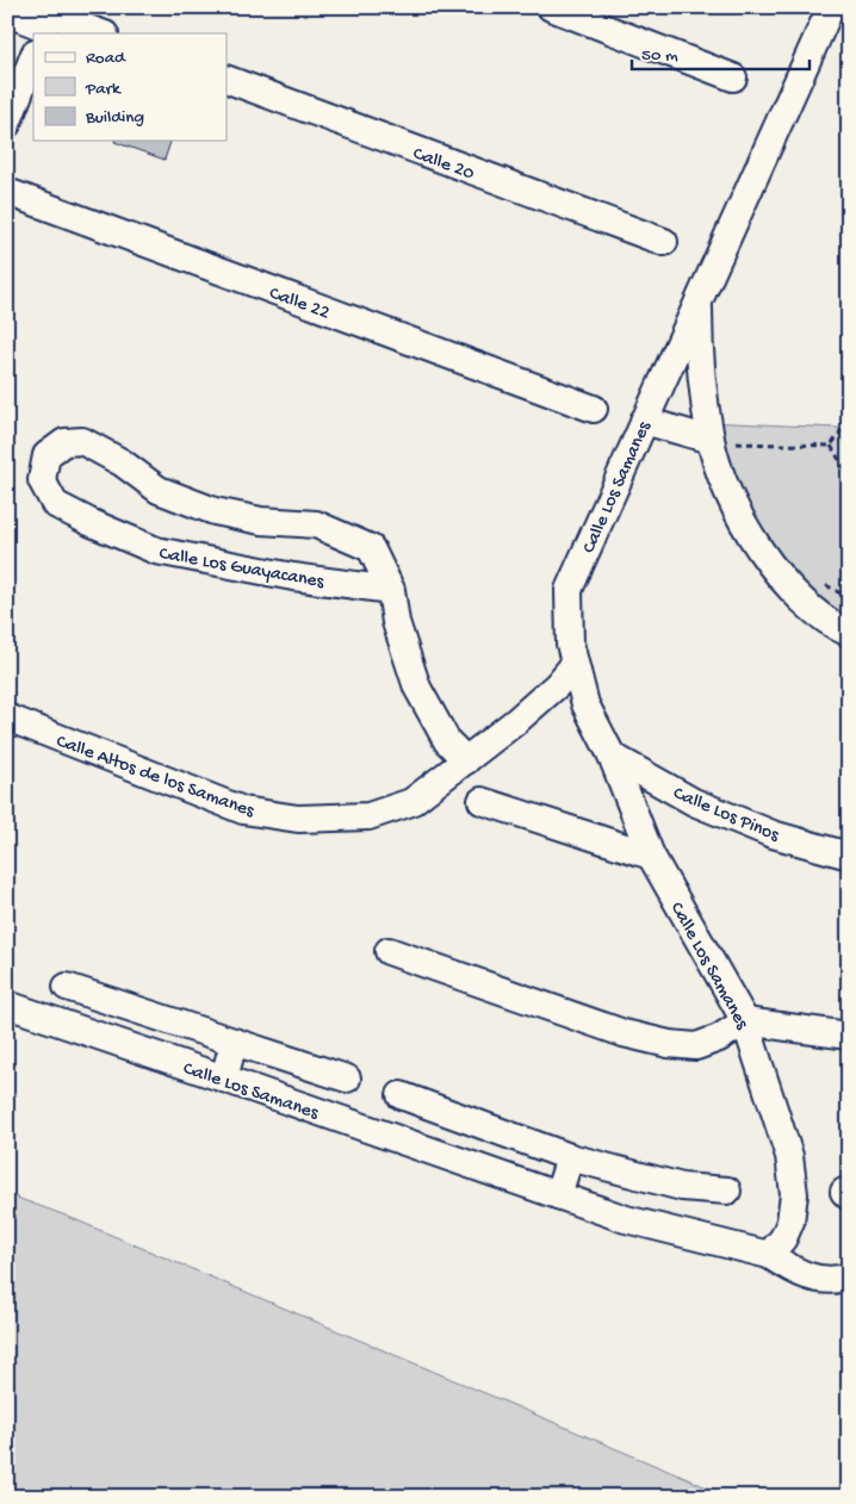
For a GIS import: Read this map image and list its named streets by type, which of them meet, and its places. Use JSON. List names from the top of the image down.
{
  "streets": {
    "street": [
      "Calle 20",
      "Calle 22",
      "Calle Los Samanes",
      "Calle Los Guayacanes",
      "Calle Altos de los Samanes",
      "Calle Los Pinos"
    ]
  },
  "crossings": [
    ["Calle Los Samanes", "Calle Altos de los Samanes"],
    ["Calle Los Samanes", "Calle Los Pinos"],
    ["Calle Los Guayacanes", "Calle Altos de los Samanes"]
  ],
  "legend": ["Road", "Park", "Building"],
  "scale_bar": "50 m"
}
